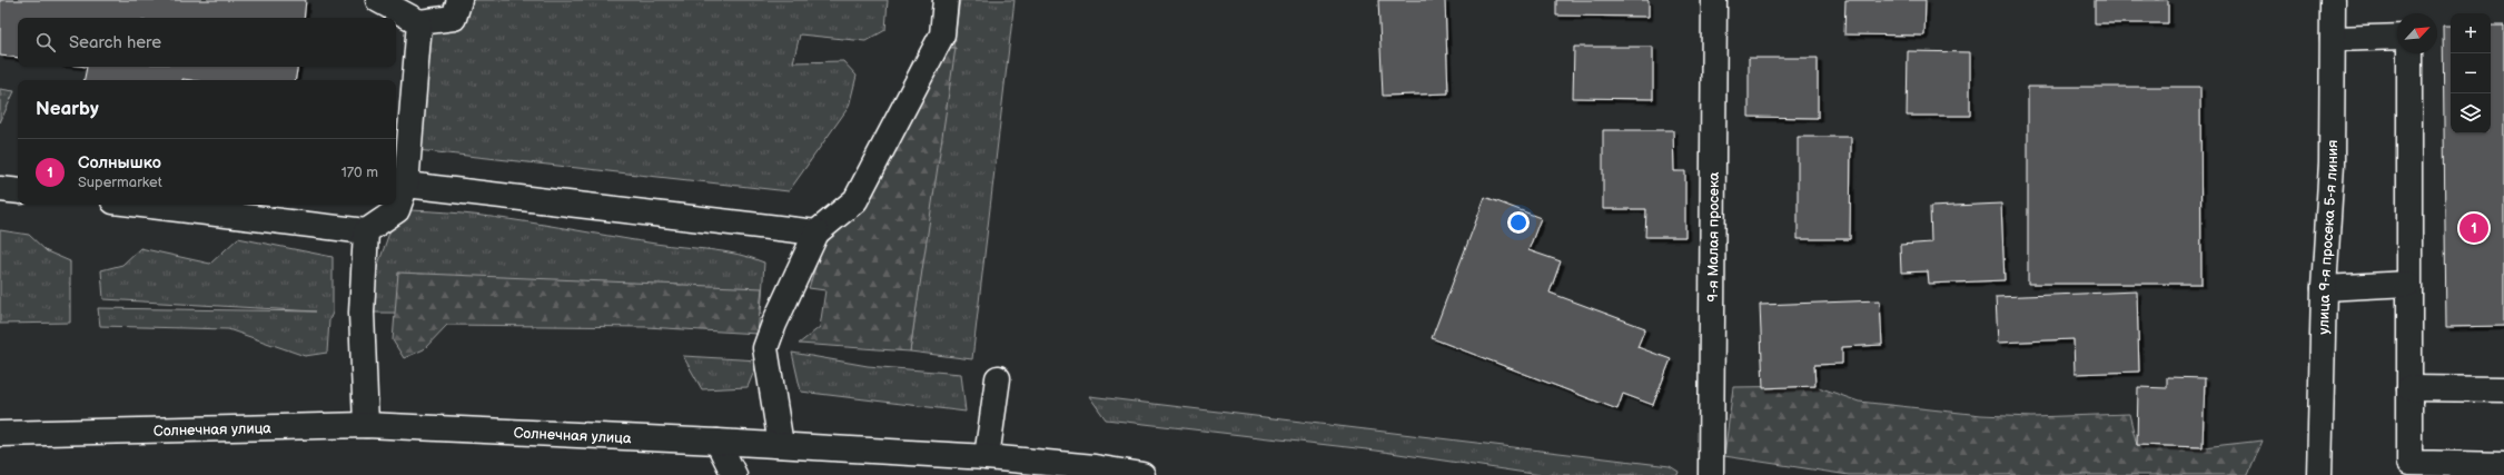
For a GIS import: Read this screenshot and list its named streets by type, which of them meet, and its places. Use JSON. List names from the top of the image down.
{
  "streets": {
    "street": ["9-я Малая просека", "улица 9-я просека 5-я линия", "Солнечная улица"]
  },
  "north": "top right",
  "page": {
    "map_buttons": ["+", "−"],
    "search": "Search here",
    "heading": "Nearby",
    "list": [
      {
        "mark": "1",
        "name": "Солнышко",
        "note": "Supermarket",
        "value": "170 m"
      }
    ],
    "pins": "1"
  }
}
